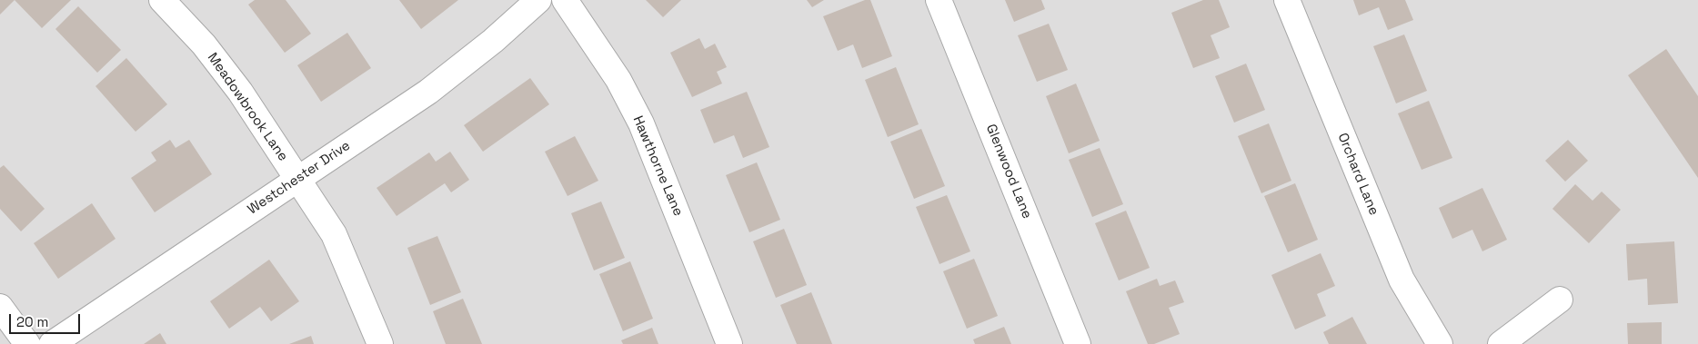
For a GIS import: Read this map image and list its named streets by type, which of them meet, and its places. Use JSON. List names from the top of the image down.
{
  "streets": {
    "street": [
      "Meadowbrook Lane",
      "Hawthorne Lane",
      "Glenwood Lane",
      "Orchard Lane",
      "Westchester Drive"
    ]
  },
  "crossings": [
    ["Meadowbrook Lane", "Westchester Drive"]
  ],
  "scale_bar": "20 m"
}
